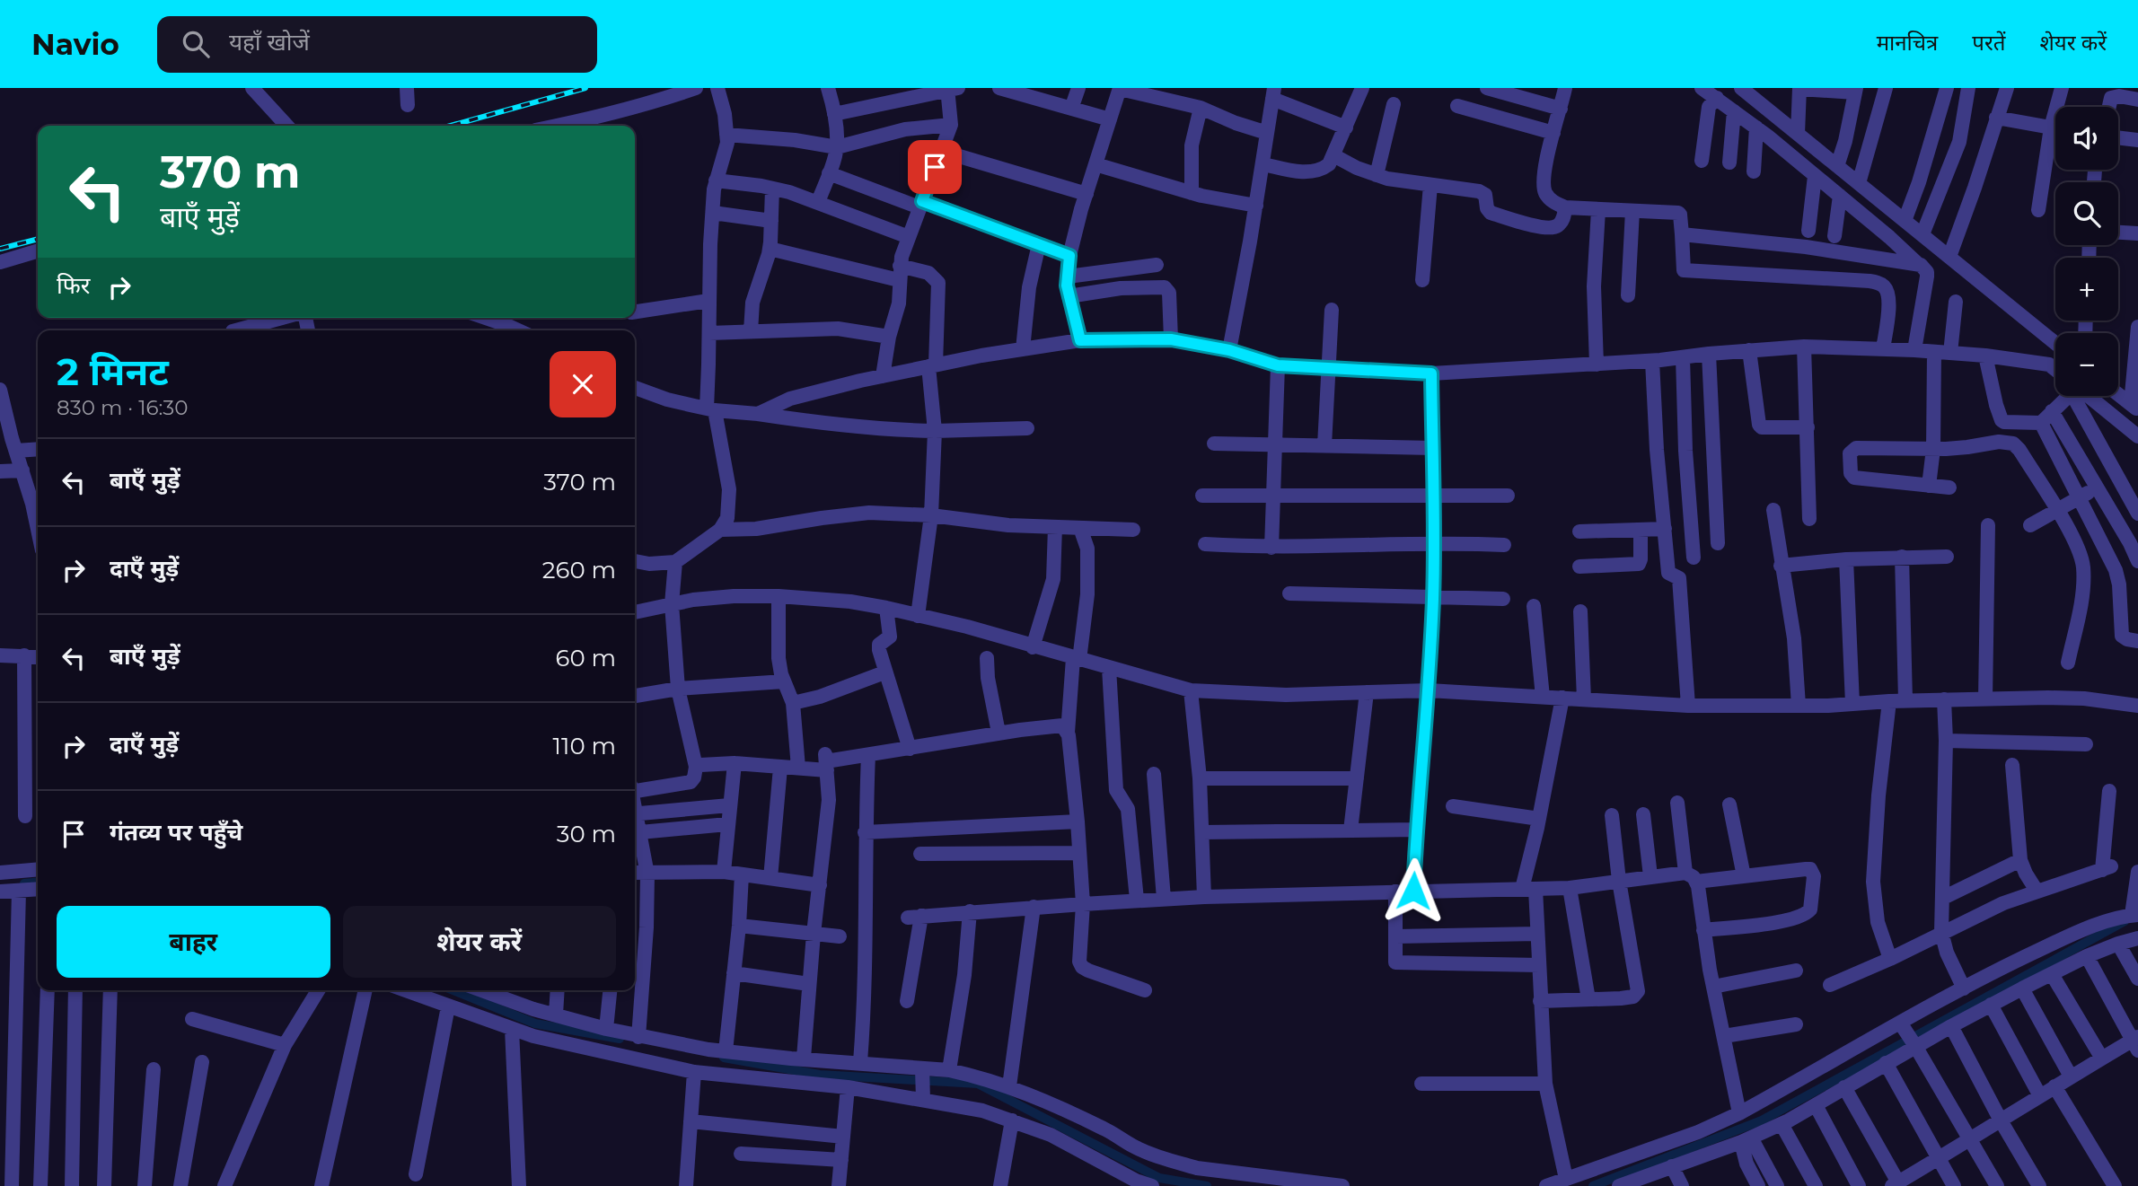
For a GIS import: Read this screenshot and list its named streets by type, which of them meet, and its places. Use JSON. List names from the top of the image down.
{
  "page": {
    "header": "Navio",
    "search": "यहाँ खोजें",
    "nav": ["मानचित्र", "परतें", "शेयर करें"],
    "map_buttons": ["+", "−"],
    "turn": ["370 m", "बाएँ मुड़ें"],
    "then": "फिर",
    "heading": ["2 मिनट", "830 m · 16:30"],
    "list": [
      {
        "name": "बाएँ मुड़ें",
        "value": "370 m"
      },
      {
        "name": "दाएँ मुड़ें",
        "value": "260 m"
      },
      {
        "name": "बाएँ मुड़ें",
        "value": "60 m"
      },
      {
        "name": "दाएँ मुड़ें",
        "value": "110 m"
      },
      {
        "name": "गंतव्य पर पहुँचे",
        "value": "30 m"
      }
    ],
    "buttons": ["बाहर", "शेयर करें"]
  }
}
